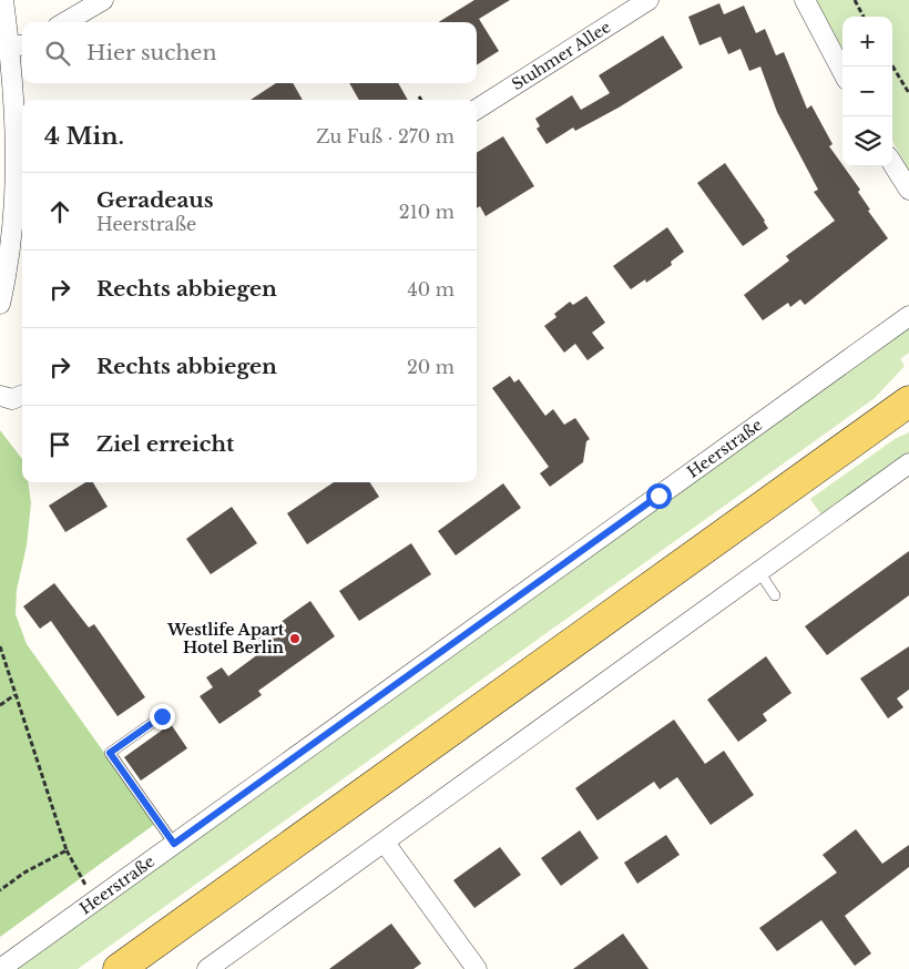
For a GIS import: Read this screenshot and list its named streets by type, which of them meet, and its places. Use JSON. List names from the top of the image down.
{
  "streets": {
    "street": ["Stuhmer Allee", "Heerstraße"]
  },
  "places": ["Westlife Apart Hotel Berlin"],
  "page": {
    "map_buttons": ["+", "−"],
    "search": "Hier suchen",
    "heading": ["4 Min.", "Zu Fuß · 270 m"],
    "list": [
      ["Geradeaus", "Heerstraße", "210 m"],
      ["Rechts abbiegen", "40 m"],
      ["Rechts abbiegen", "20 m"],
      "Ziel erreicht"
    ]
  }
}
